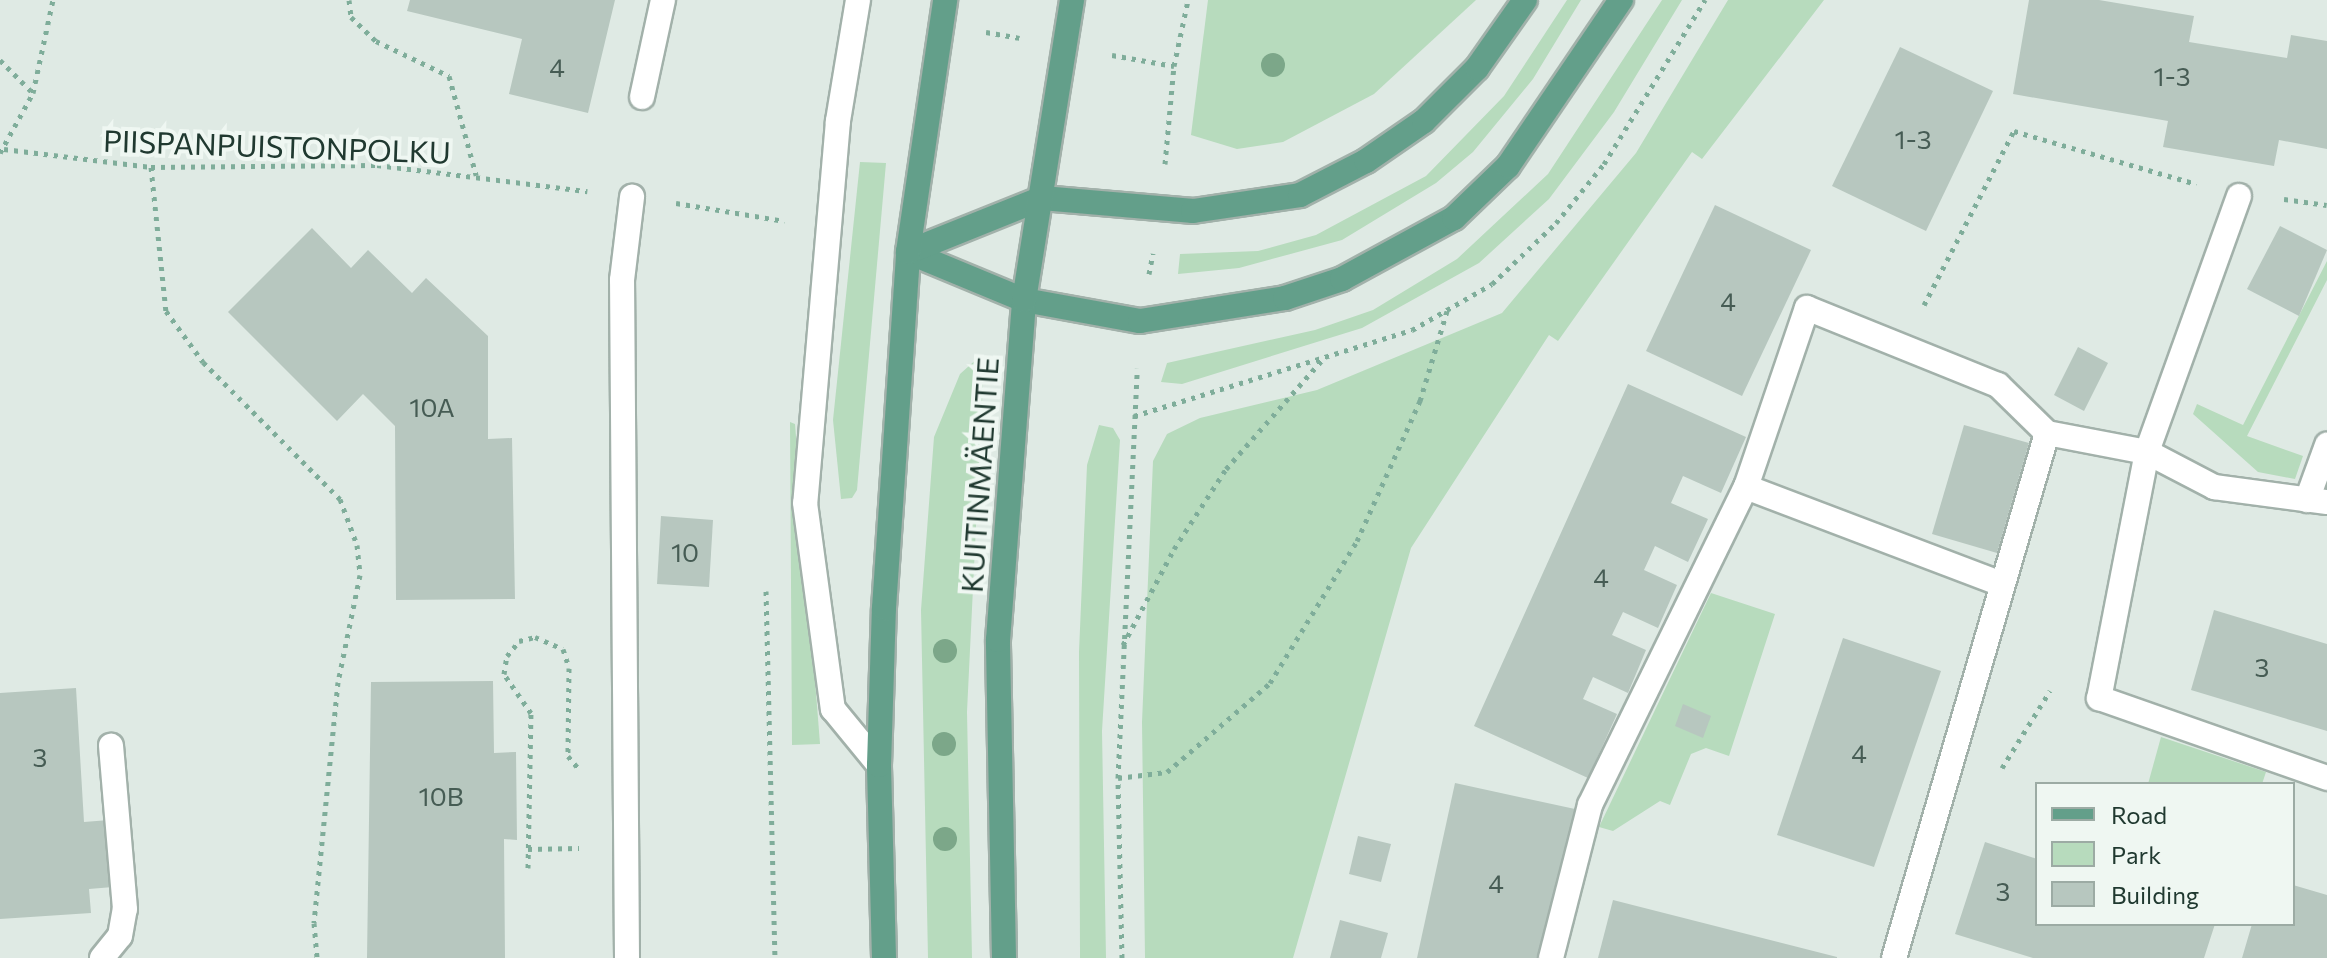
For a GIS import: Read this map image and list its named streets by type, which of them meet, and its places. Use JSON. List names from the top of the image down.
{
  "streets": {
    "main road": ["KUITINMÄENTIE"],
    "path": ["PIISPANPUISTONPOLKU"]
  },
  "house_numbers": [
    "4",
    "1-3",
    "1-3",
    "4",
    "10A",
    "10",
    "4",
    "3",
    "4",
    "3",
    "10B",
    "4",
    "3"
  ],
  "legend": ["Road", "Park", "Building"]
}
